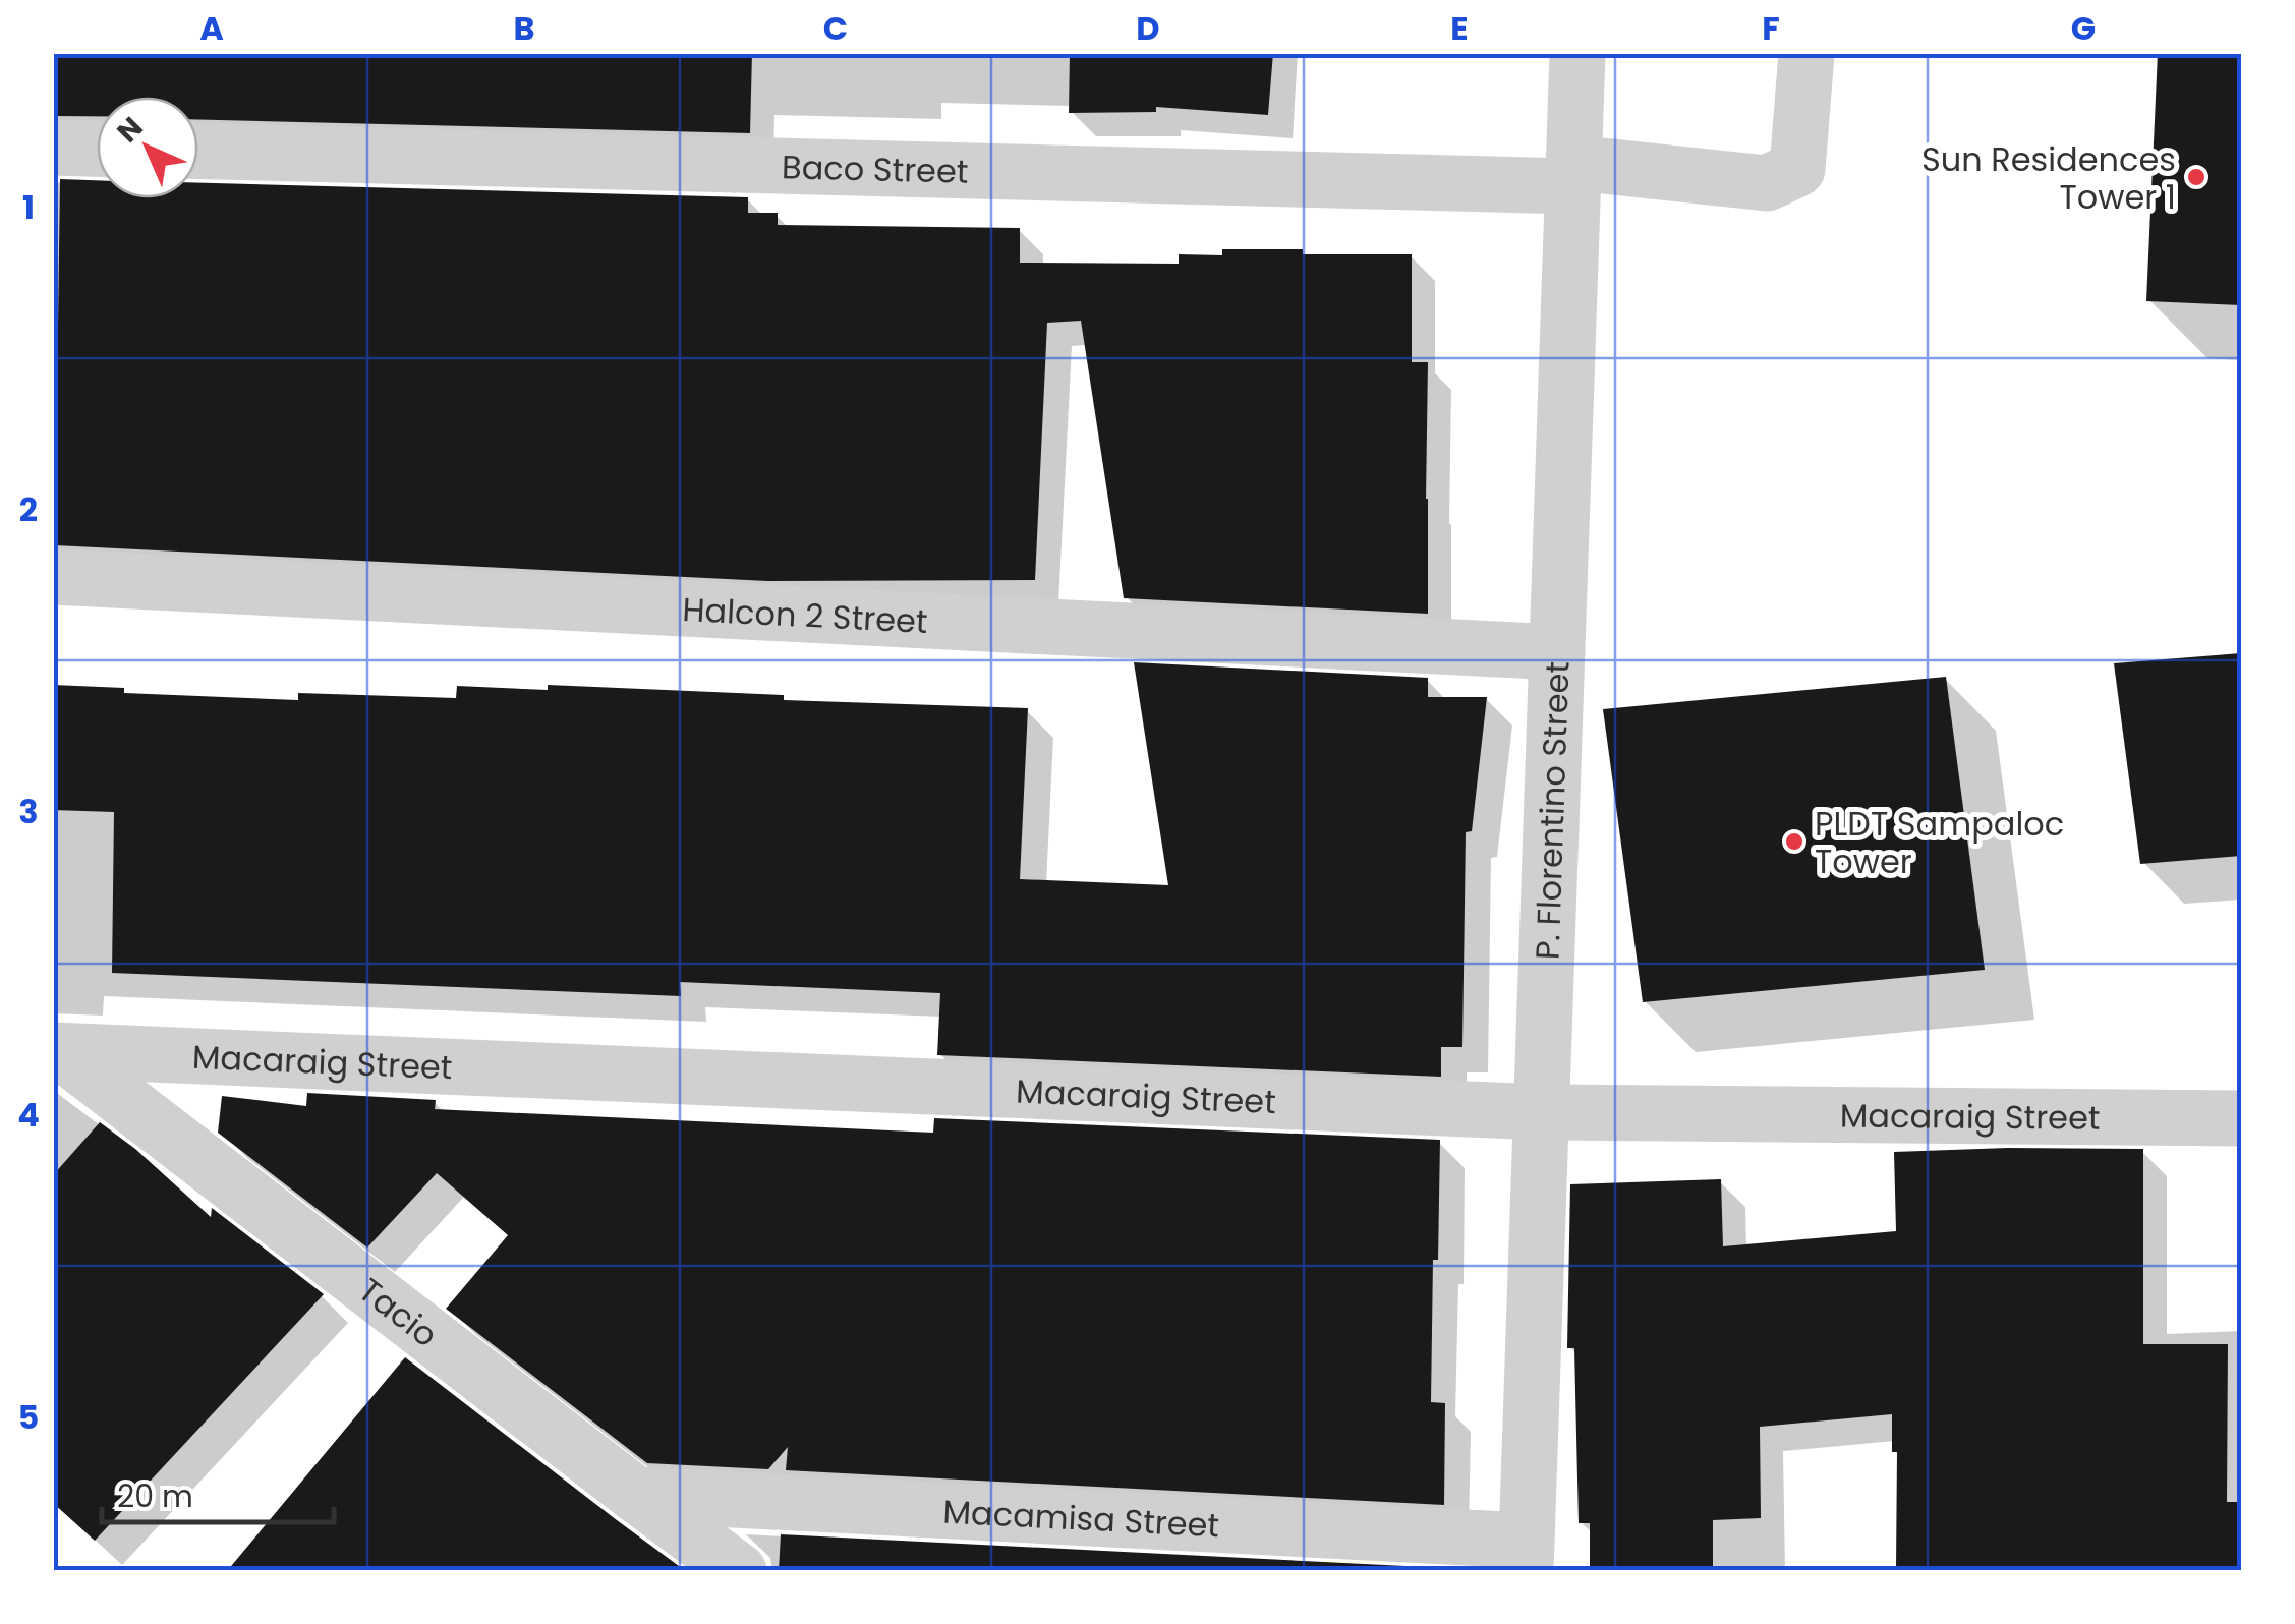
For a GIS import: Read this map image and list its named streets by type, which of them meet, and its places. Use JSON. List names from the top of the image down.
{
  "streets": {
    "street": [
      "Baco Street",
      "Halcon 2 Street",
      "P. Florentino Street",
      "Macaraig Street",
      "Tacio",
      "Macamisa Street"
    ]
  },
  "crossings": [
    ["Baco Street", "P. Florentino Street"],
    ["Halcon 2 Street", "P. Florentino Street"],
    ["P. Florentino Street", "Macaraig Street"],
    ["P. Florentino Street", "Macamisa Street"],
    ["Macaraig Street", "Tacio"],
    ["Tacio", "Macamisa Street"]
  ],
  "places": ["Sun Residences Tower 1", "PLDT Sampaloc Tower"],
  "scale_bar": "20 m",
  "north": "top left",
  "grid": {
    "columns": [
      "A",
      "B",
      "C",
      "D",
      "E",
      "F",
      "G"
    ],
    "rows": [
      "1",
      "2",
      "3",
      "4",
      "5"
    ]
  }
}
